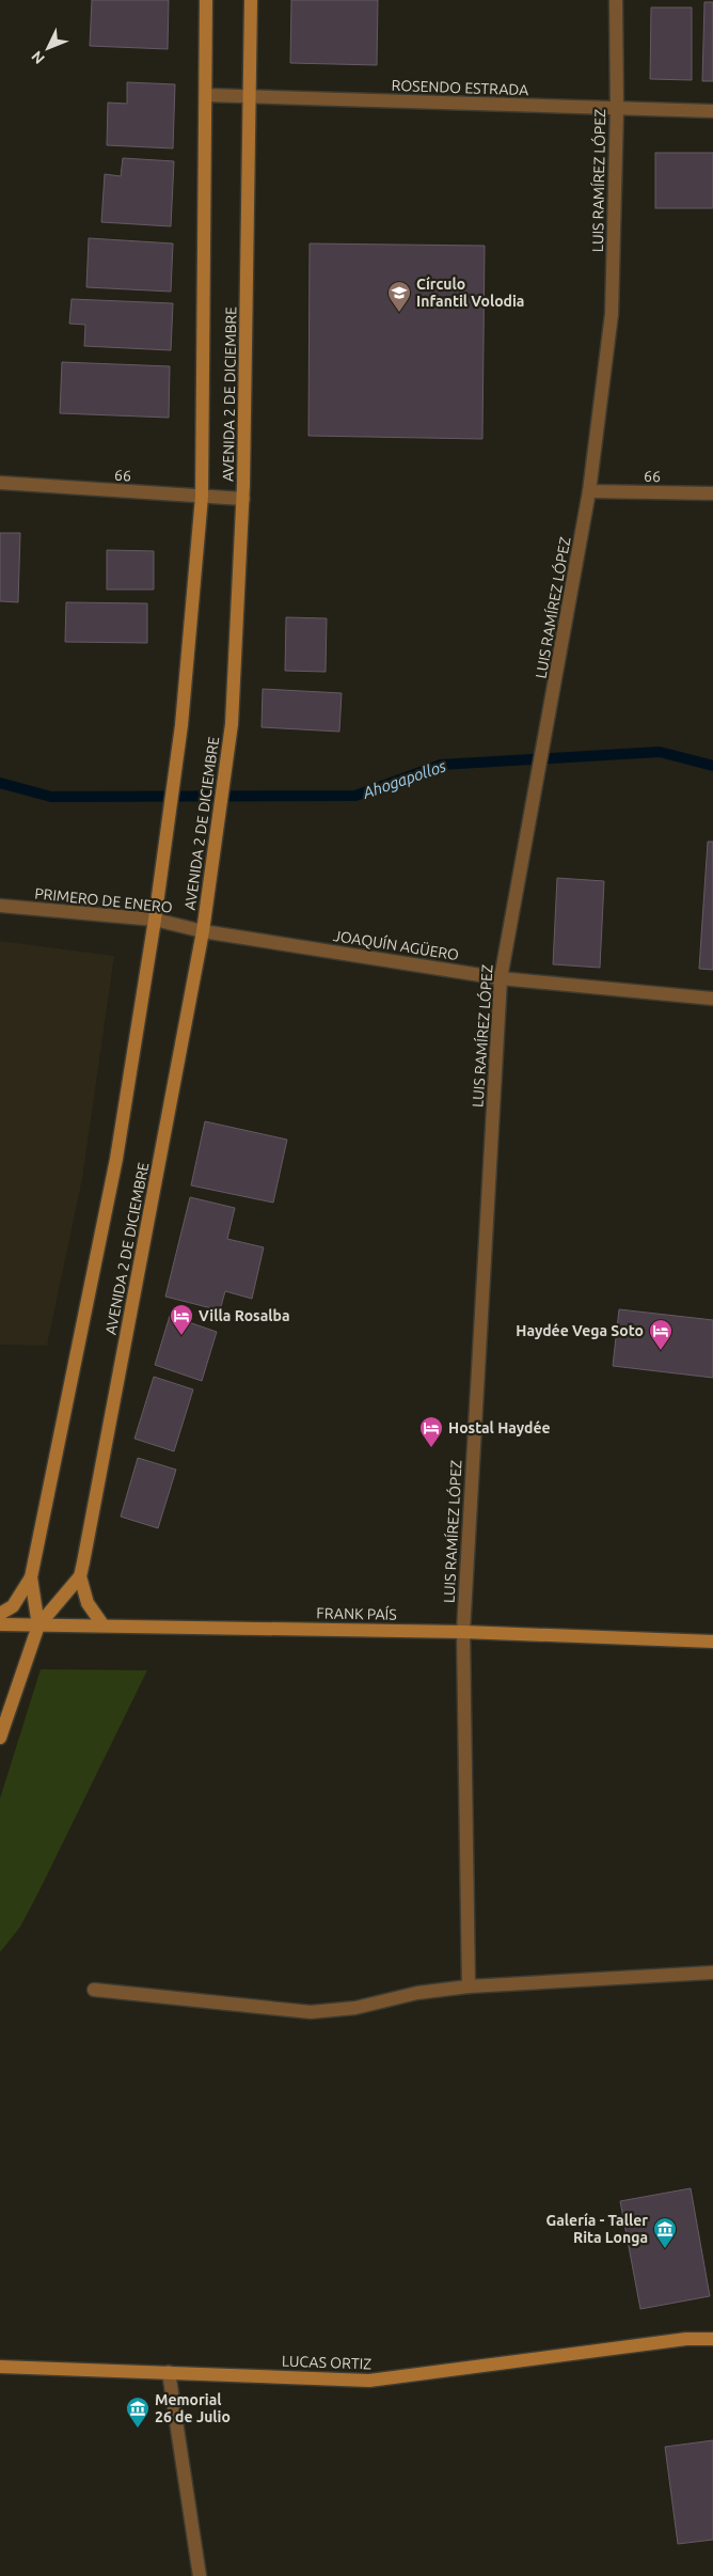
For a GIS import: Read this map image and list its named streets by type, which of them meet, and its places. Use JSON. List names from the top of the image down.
{
  "streets": {
    "main road": ["AVENIDA 2 DE DICIEMBRE", "FRANK PAÍS", "LUCAS ORTIZ"],
    "street": [
      "ROSENDO ESTRADA",
      "LUIS RAMÍREZ LÓPEZ",
      "66",
      "PRIMERO DE ENERO",
      "JOAQUÍN AGÜERO"
    ]
  },
  "crossings": [
    ["ROSENDO ESTRADA", "LUIS RAMÍREZ LÓPEZ"],
    ["ROSENDO ESTRADA", "AVENIDA 2 DE DICIEMBRE"],
    ["LUIS RAMÍREZ LÓPEZ", "66"],
    ["LUIS RAMÍREZ LÓPEZ", "JOAQUÍN AGÜERO"],
    ["LUIS RAMÍREZ LÓPEZ", "FRANK PAÍS"],
    ["AVENIDA 2 DE DICIEMBRE", "66"],
    ["AVENIDA 2 DE DICIEMBRE", "PRIMERO DE ENERO"],
    ["AVENIDA 2 DE DICIEMBRE", "JOAQUÍN AGÜERO"],
    ["AVENIDA 2 DE DICIEMBRE", "FRANK PAÍS"],
    ["PRIMERO DE ENERO", "JOAQUÍN AGÜERO"]
  ],
  "water": ["Ahogapollos"],
  "places": {
    "school or university": ["Círculo Infantil Volodia"],
    "hotel": ["Villa Rosalba", "Haydée Vega Soto", "Hostal Haydée"],
    "museum": ["Galería - Taller Rita Longa", "Memorial 26 de Julio"]
  },
  "north": "bottom left"
}
